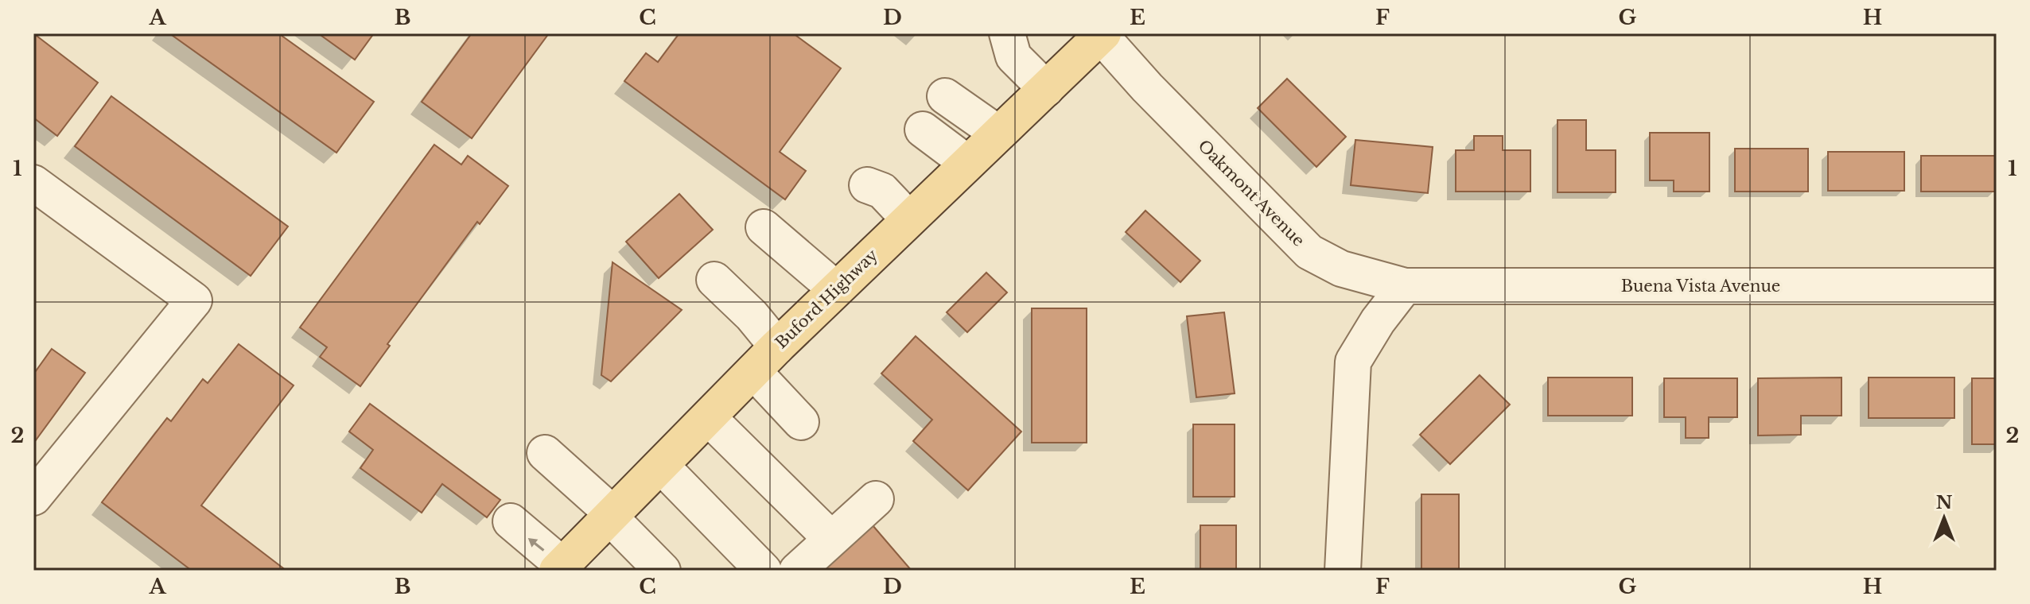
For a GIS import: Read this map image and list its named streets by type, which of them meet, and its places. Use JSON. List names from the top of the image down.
{
  "streets": {
    "main road": ["Buford Highway"],
    "street": ["Oakmont Avenue", "Buena Vista Avenue"]
  },
  "crossings": [
    ["Oakmont Avenue", "Buena Vista Avenue"],
    ["Oakmont Avenue", "Buford Highway"]
  ],
  "north": "top",
  "grid": {
    "columns": [
      "A",
      "B",
      "C",
      "D",
      "E",
      "F",
      "G",
      "H"
    ],
    "rows": ["1", "2"]
  }
}
